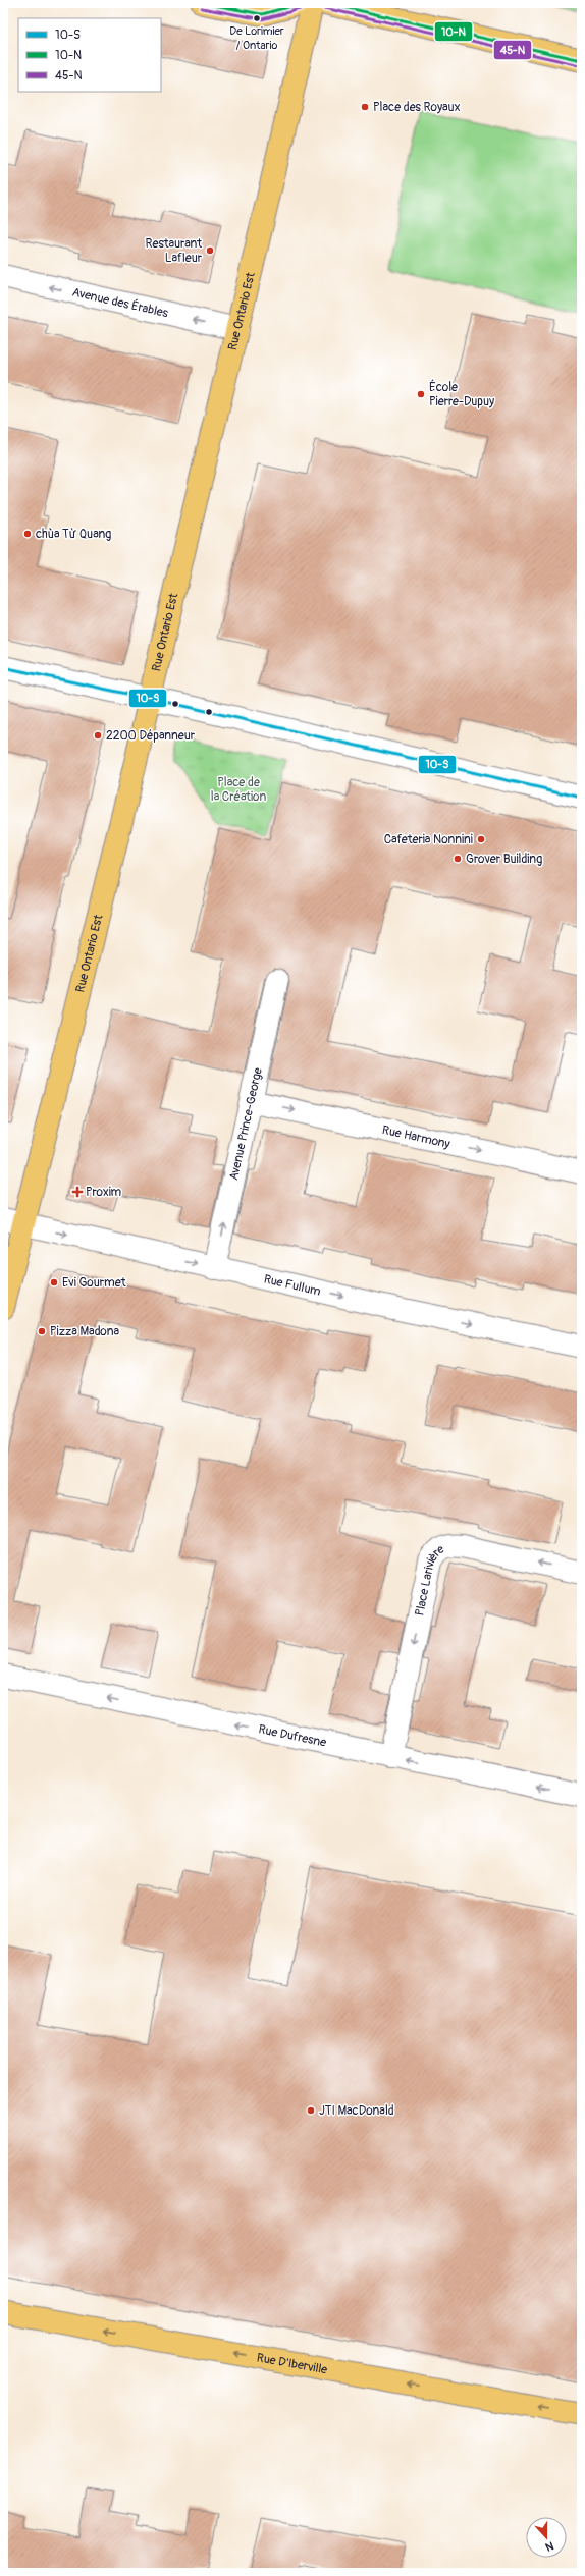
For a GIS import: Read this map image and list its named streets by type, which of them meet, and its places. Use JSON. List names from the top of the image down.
{
  "streets": {
    "main road": ["Rue Ontario Est", "Rue D'Iberville"],
    "street": [
      "Avenue des Érables",
      "Avenue Prince-George",
      "Rue Harmony",
      "Rue Fullum",
      "Place Larivière",
      "Rue Dufresne"
    ]
  },
  "crossings": [
    ["Avenue des Érables", "Rue Ontario Est"],
    ["Rue Ontario Est", "Rue Fullum"],
    ["Avenue Prince-George", "Rue Harmony"],
    ["Avenue Prince-George", "Rue Fullum"],
    ["Place Larivière", "Rue Dufresne"]
  ],
  "one_way": [
    "Avenue des Érables",
    "Avenue Prince-George",
    "Rue Harmony",
    "Rue Fullum",
    "Rue Dufresne",
    "Rue D'Iberville"
  ],
  "parks": ["Place de la Création"],
  "places": {
    "other": [
      "De Lorimier / Ontario",
      "Place des Royaux",
      "Restaurant Lafleur",
      "École Pierre-Dupuy",
      "chùa Từ Quang",
      "2200 Dépanneur",
      "Cafeteria Nonnini",
      "Grover Building",
      "Evi Gourmet",
      "Pizza Madona",
      "JTI MacDonald"
    ],
    "health": ["Proxim"]
  },
  "lines": ["transit line 10-N", "transit line 45-N", "transit line 10-S"],
  "legend": ["10-S", "10-N", "45-N"],
  "north": "bottom"
}
